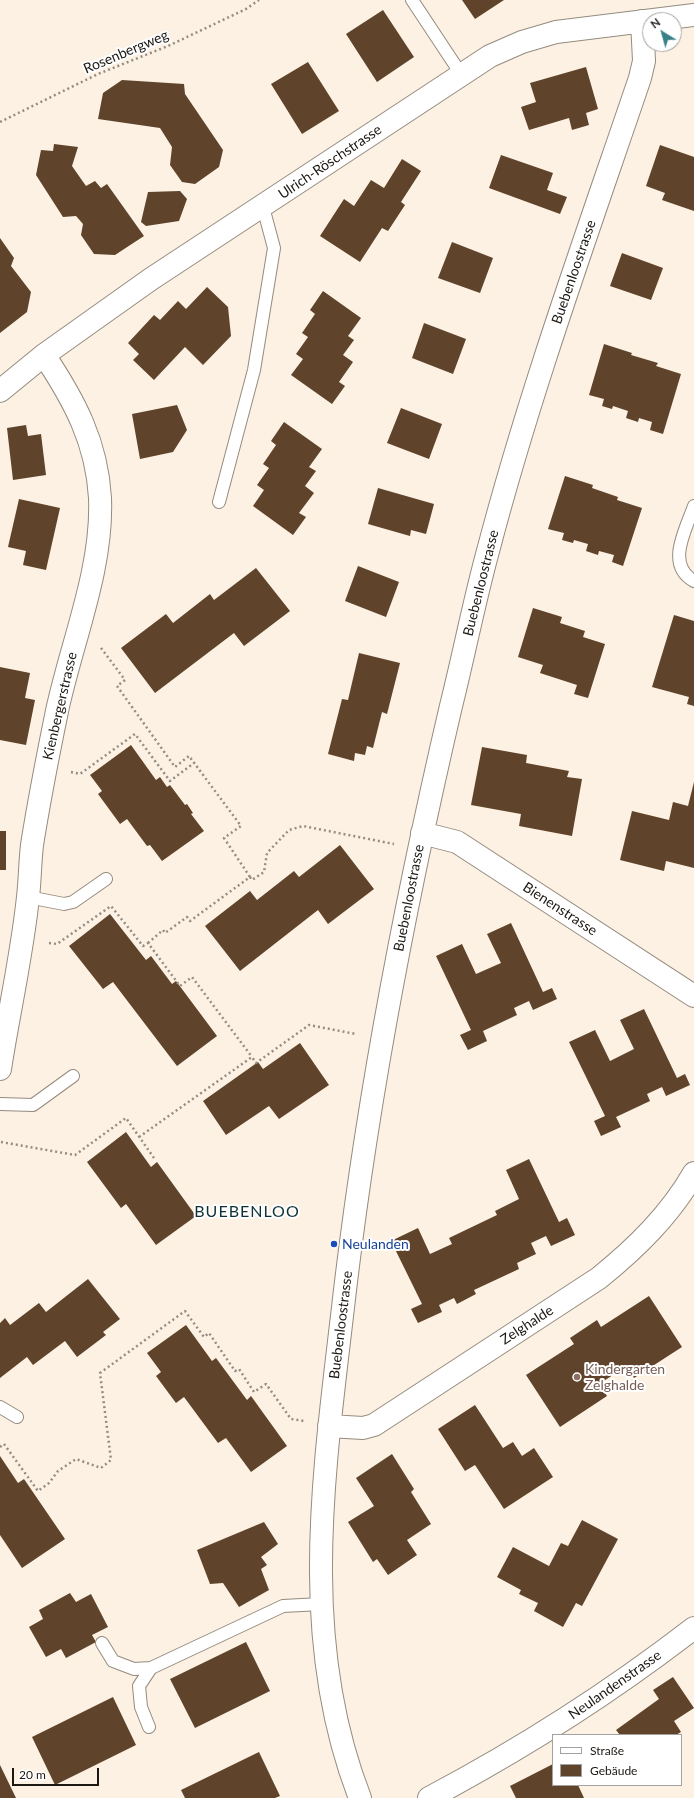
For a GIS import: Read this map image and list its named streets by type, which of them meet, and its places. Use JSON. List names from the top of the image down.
{
  "streets": {
    "street": [
      "Ulrich-Röschstrasse",
      "Buebenloostrasse",
      "Kienbergerstrasse",
      "Bienenstrasse",
      "Zelghalde",
      "Neulandenstrasse"
    ],
    "path": ["Rosenbergweg"]
  },
  "crossings": [
    ["Ulrich-Röschstrasse", "Kienbergerstrasse"],
    ["Buebenloostrasse", "Bienenstrasse"],
    ["Buebenloostrasse", "Zelghalde"]
  ],
  "districts": ["BUEBENLOO"],
  "places": ["Neulanden", "Kindergarten Zelghalde"],
  "legend": ["Straße", "Gebäude"],
  "scale_bar": "20 m",
  "north": "top left"
}
